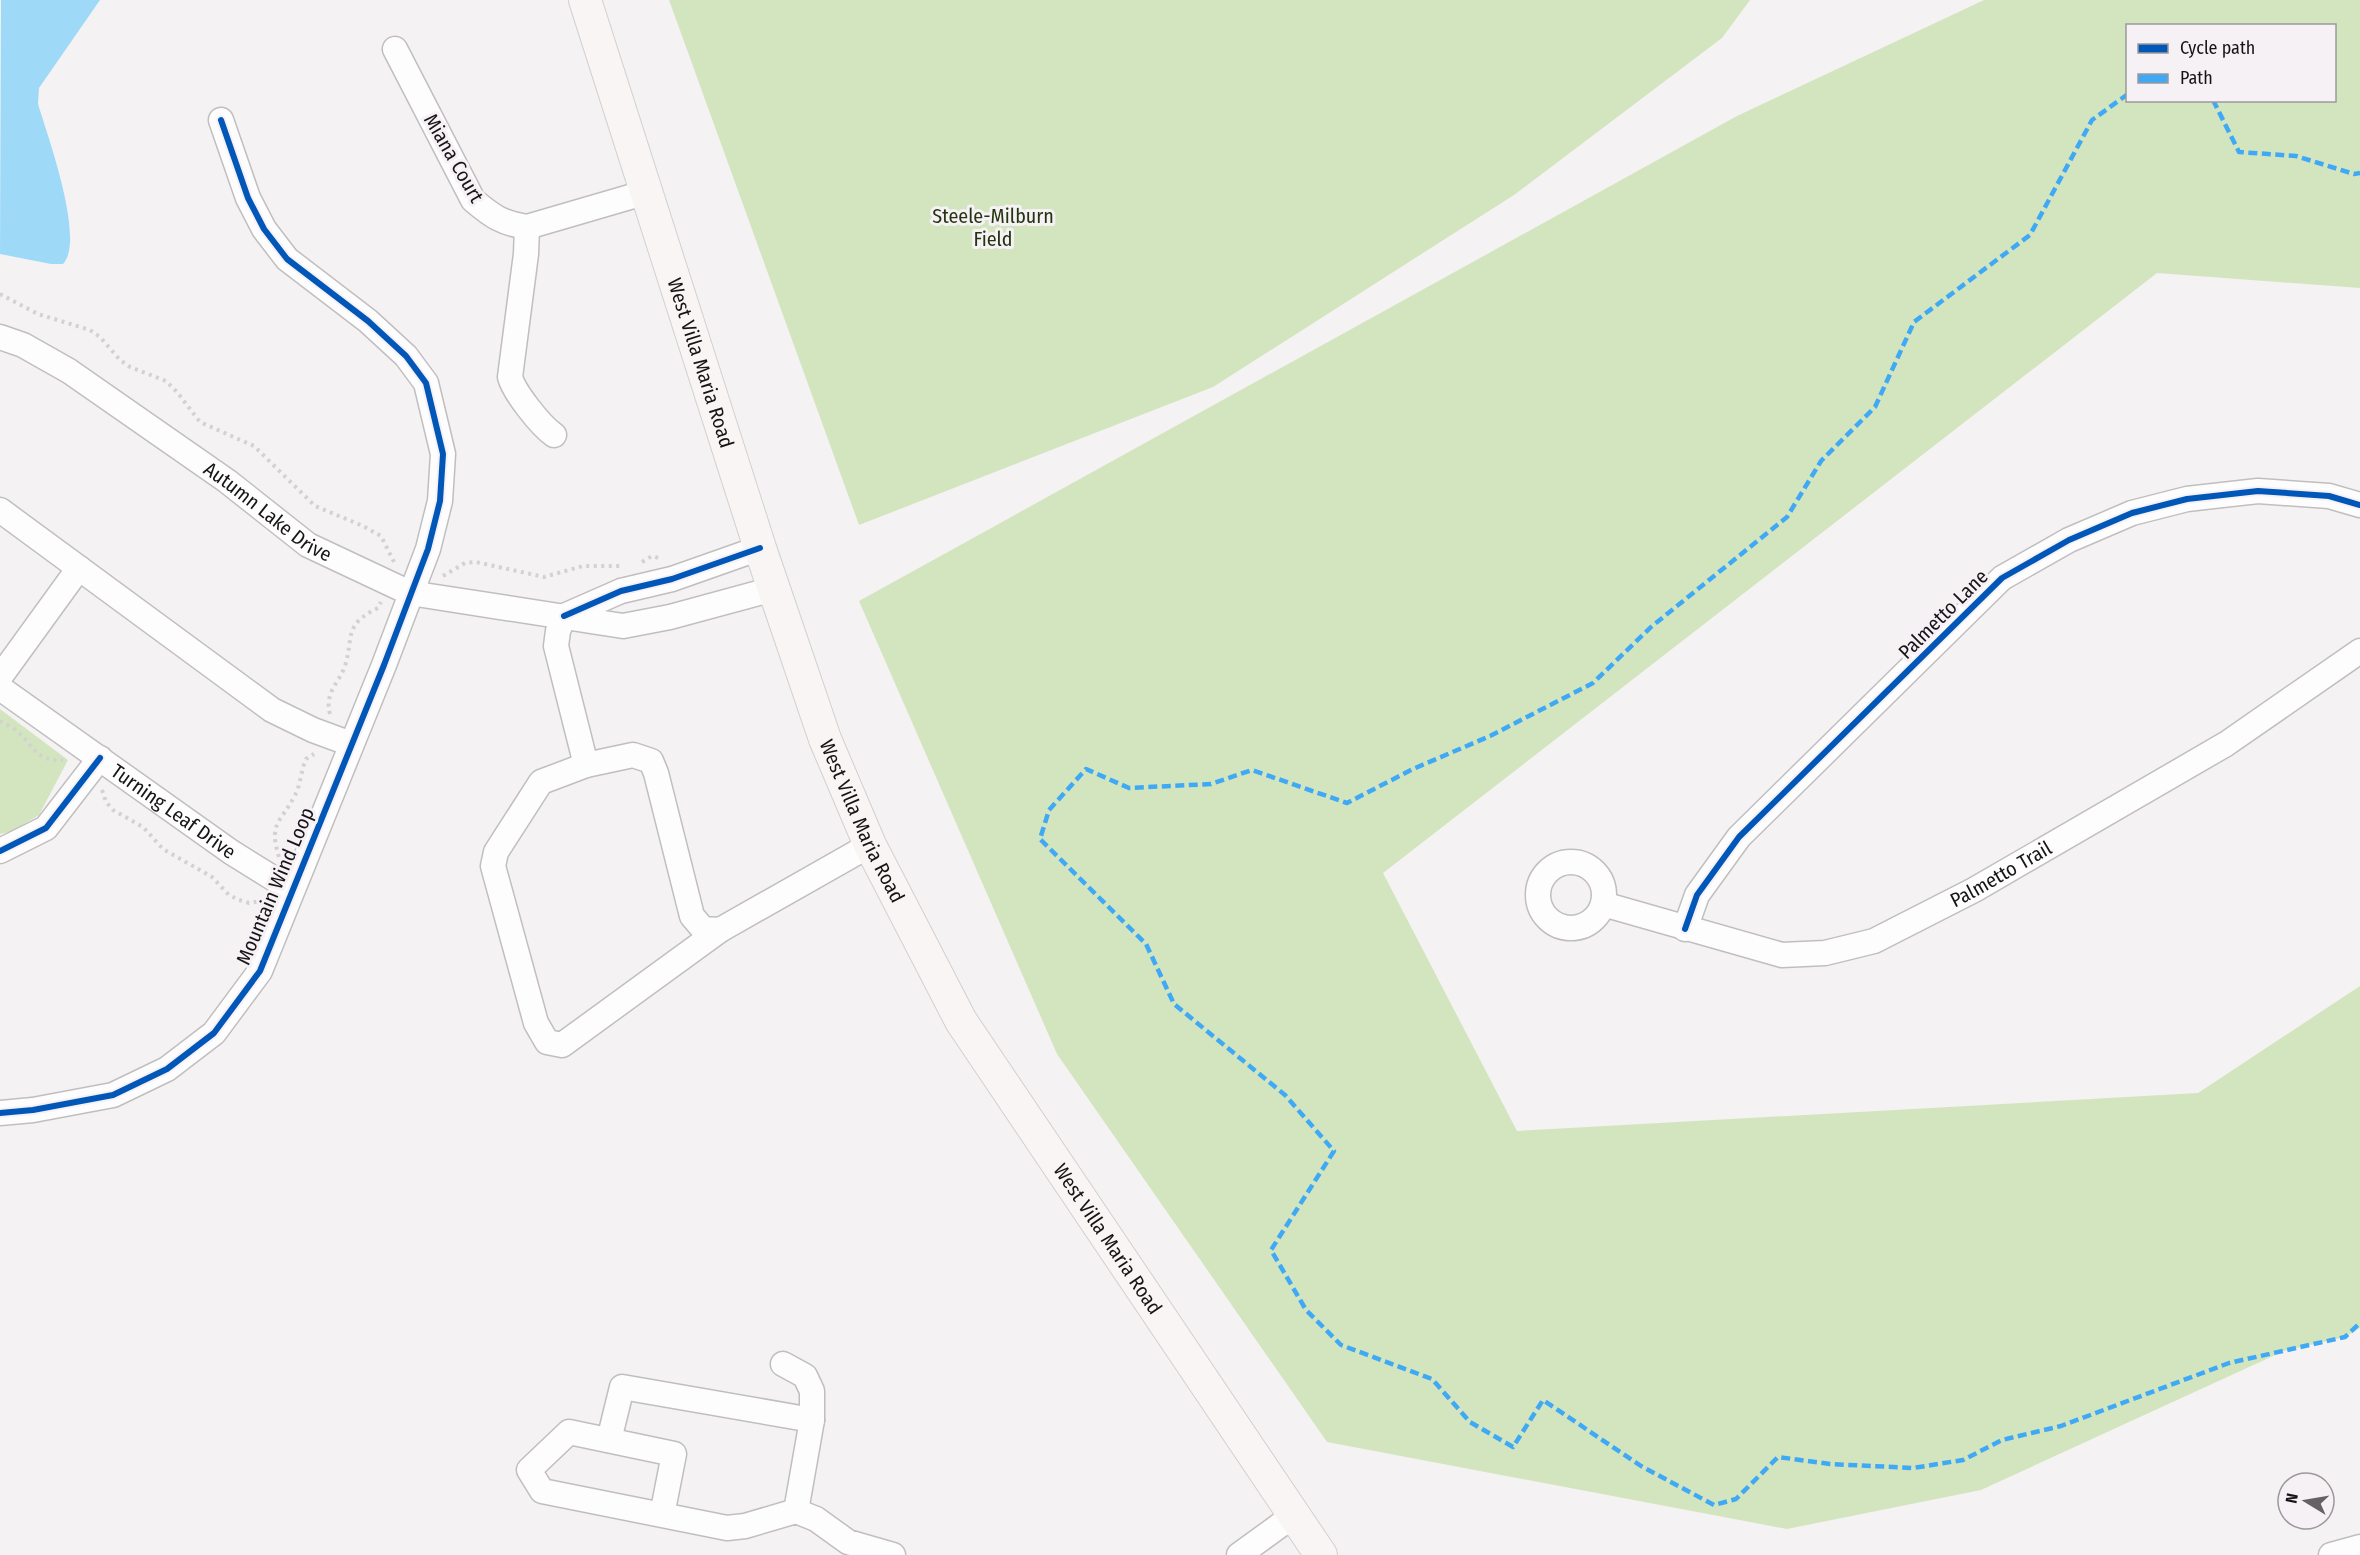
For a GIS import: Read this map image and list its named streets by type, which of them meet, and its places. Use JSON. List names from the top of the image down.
{
  "streets": {
    "main road": ["West Villa Maria Road"],
    "street": [
      "Miana Court",
      "Autumn Lake Drive",
      "Palmetto Lane",
      "Turning Leaf Drive",
      "Palmetto Trail",
      "Mountain Wind Loop"
    ]
  },
  "crossings": [
    ["West Villa Maria Road", "Autumn Lake Drive"],
    ["Autumn Lake Drive", "Mountain Wind Loop"],
    ["Palmetto Lane", "Palmetto Trail"],
    ["Turning Leaf Drive", "Mountain Wind Loop"]
  ],
  "parks": ["Steele-Milburn Field"],
  "legend": ["Cycle path", "Path"],
  "north": "left"
}
